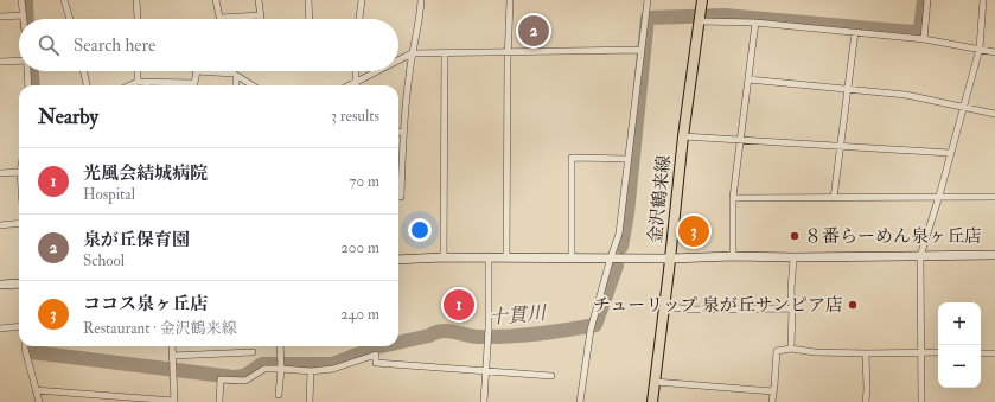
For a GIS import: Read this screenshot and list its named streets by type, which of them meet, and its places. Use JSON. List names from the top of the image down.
{
  "streets": {
    "main road": ["金沢鶴来線"]
  },
  "water": ["十貫川"],
  "places": ["８番らーめん泉ヶ丘店", "チューリップ 泉が丘サンピア店"],
  "page": {
    "pins": ["2", "3", "1"],
    "search": "Search here",
    "heading": ["Nearby", "3 results"],
    "list": [
      {
        "mark": "1",
        "name": "光風会結城病院",
        "note": "Hospital",
        "value": "70 m"
      },
      {
        "mark": "2",
        "name": "泉が丘保育園",
        "note": "School",
        "value": "200 m"
      },
      {
        "mark": "3",
        "name": "ココス泉ヶ丘店",
        "note": "Restaurant · 金沢鶴来線",
        "value": "240 m"
      }
    ],
    "map_buttons": ["+", "−"]
  }
}
